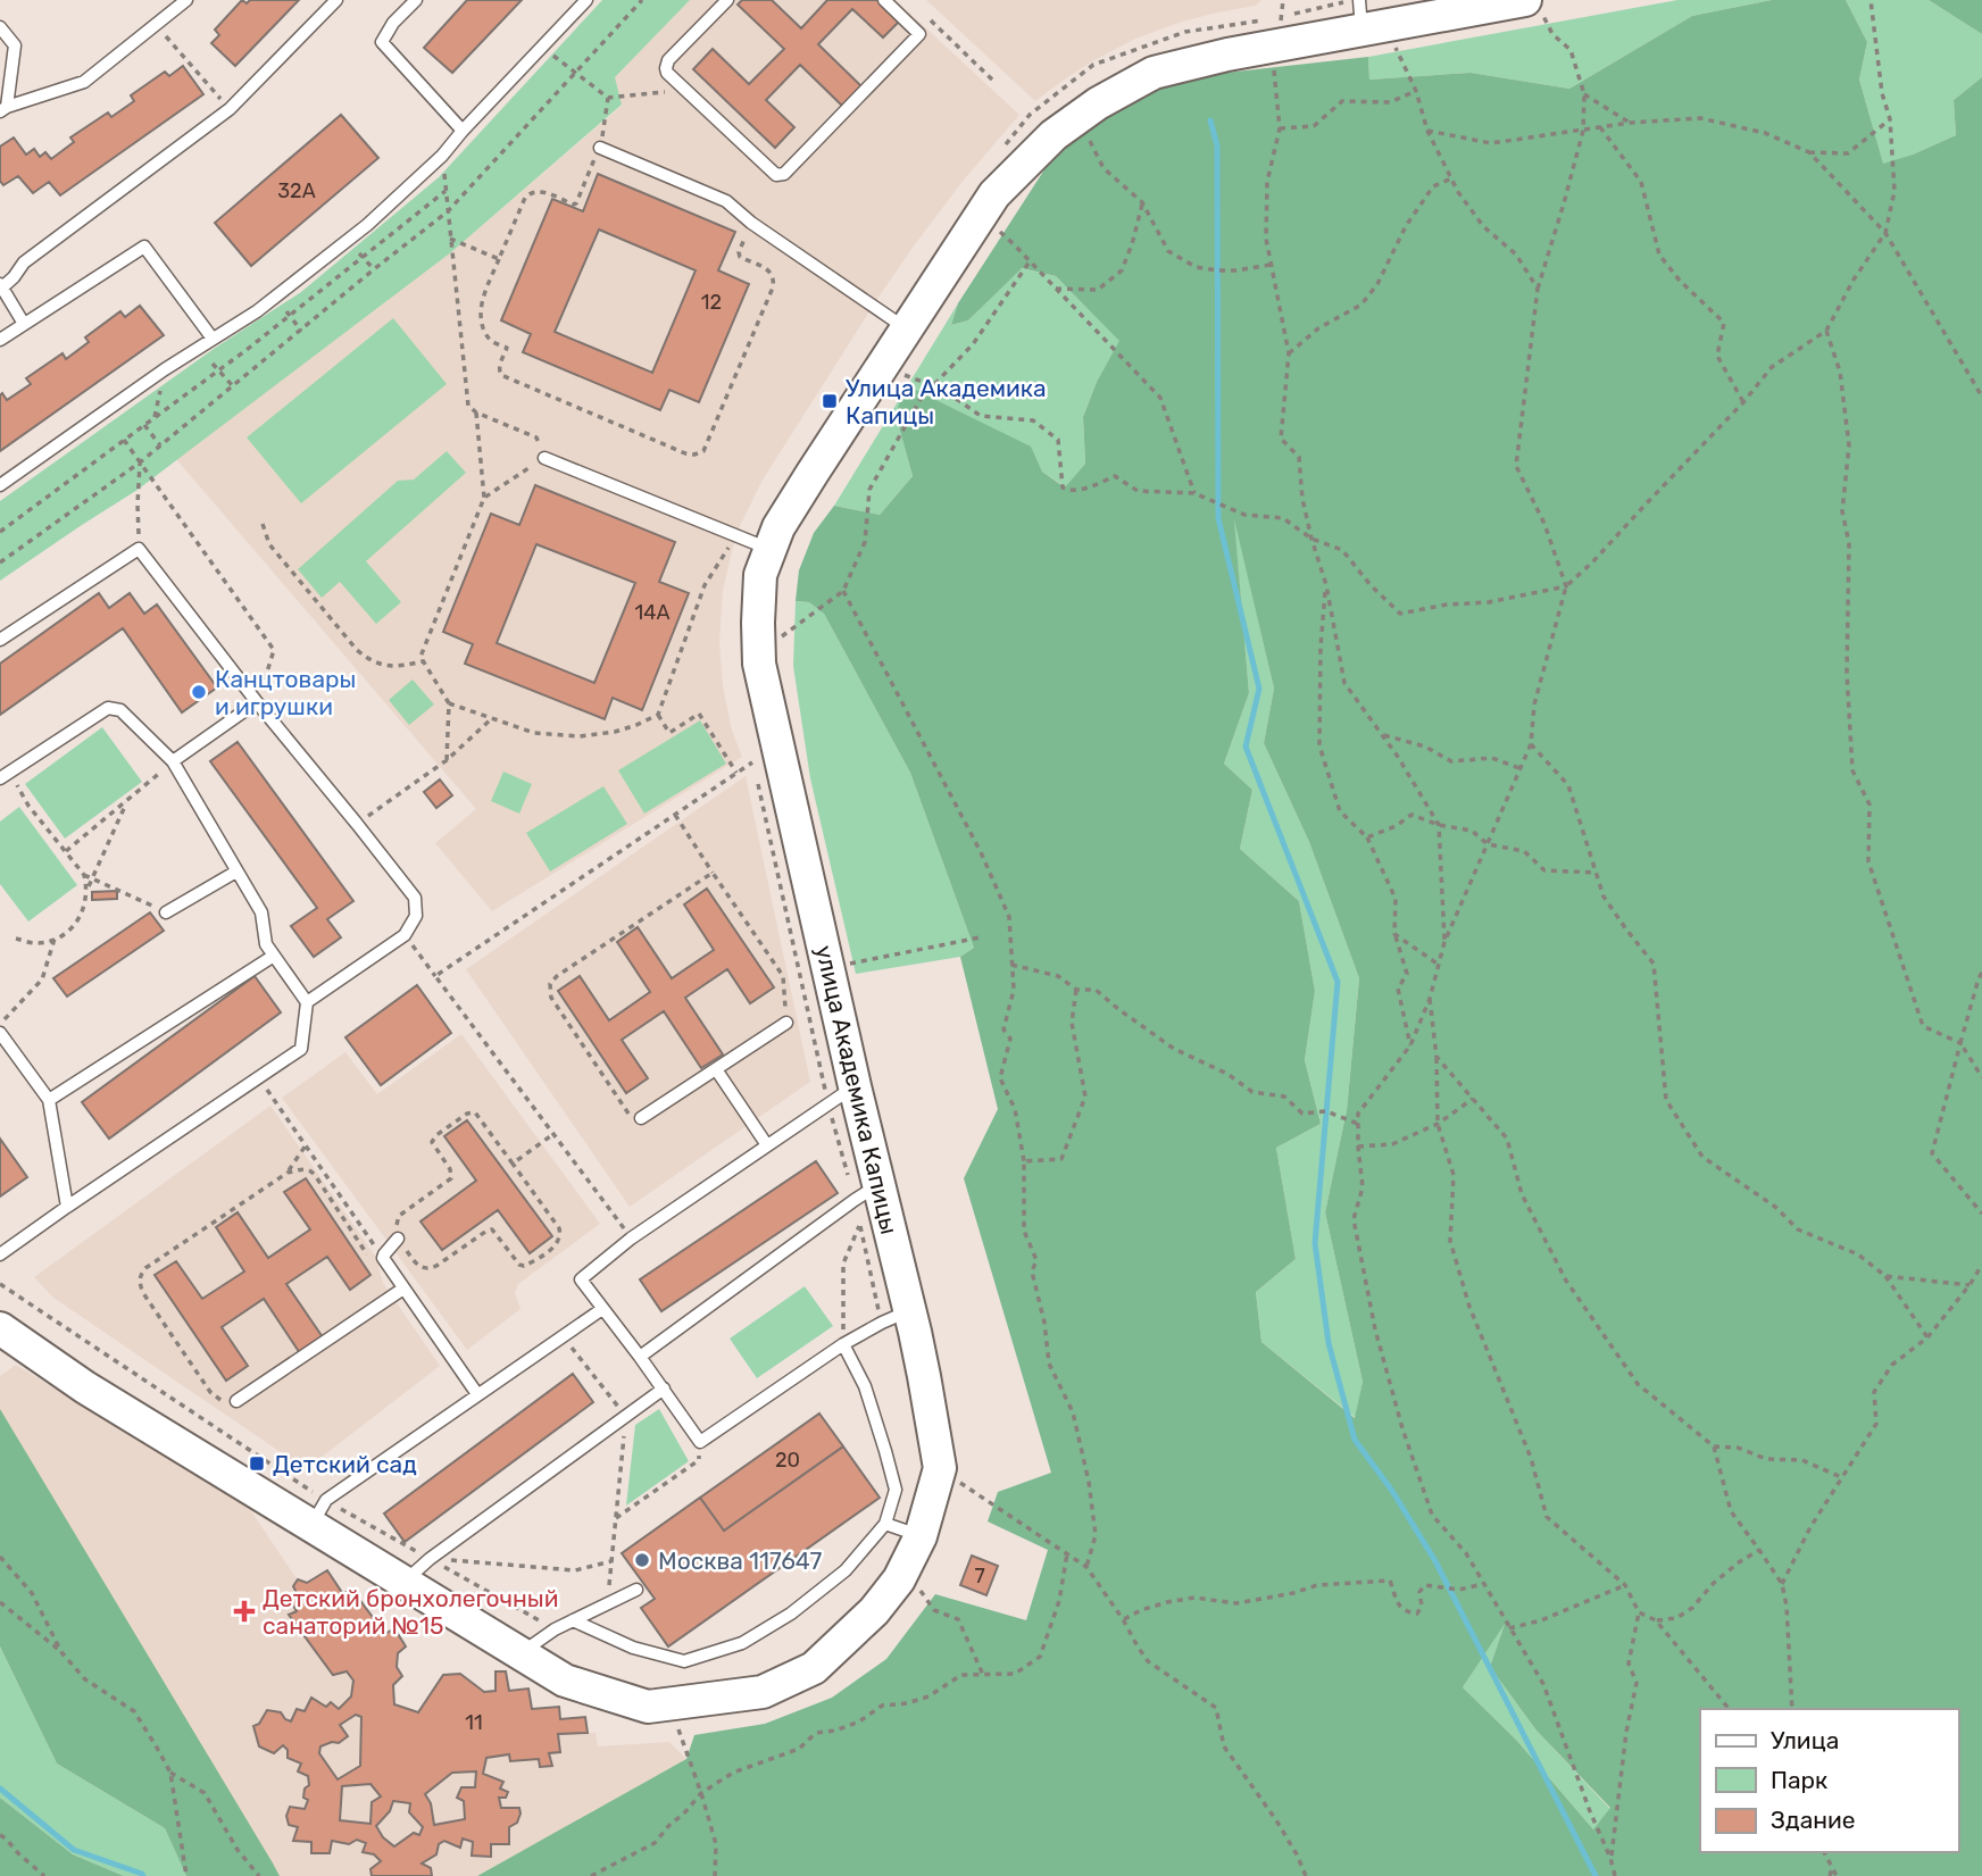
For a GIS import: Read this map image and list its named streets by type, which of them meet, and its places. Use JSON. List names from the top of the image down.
{
  "streets": {
    "street": ["улица Академика Капицы"]
  },
  "places": {
    "transit": ["Улица Академика Капицы", "Детский сад"],
    "other": ["Канцтовары и игрушки", "Москва 117647"],
    "health": ["Детский бронхолегочный санаторий №15"]
  },
  "house_numbers": [
    "32А",
    "12",
    "14А",
    "20",
    "7",
    "11"
  ],
  "legend": ["Улица", "Парк", "Здание"]
}
